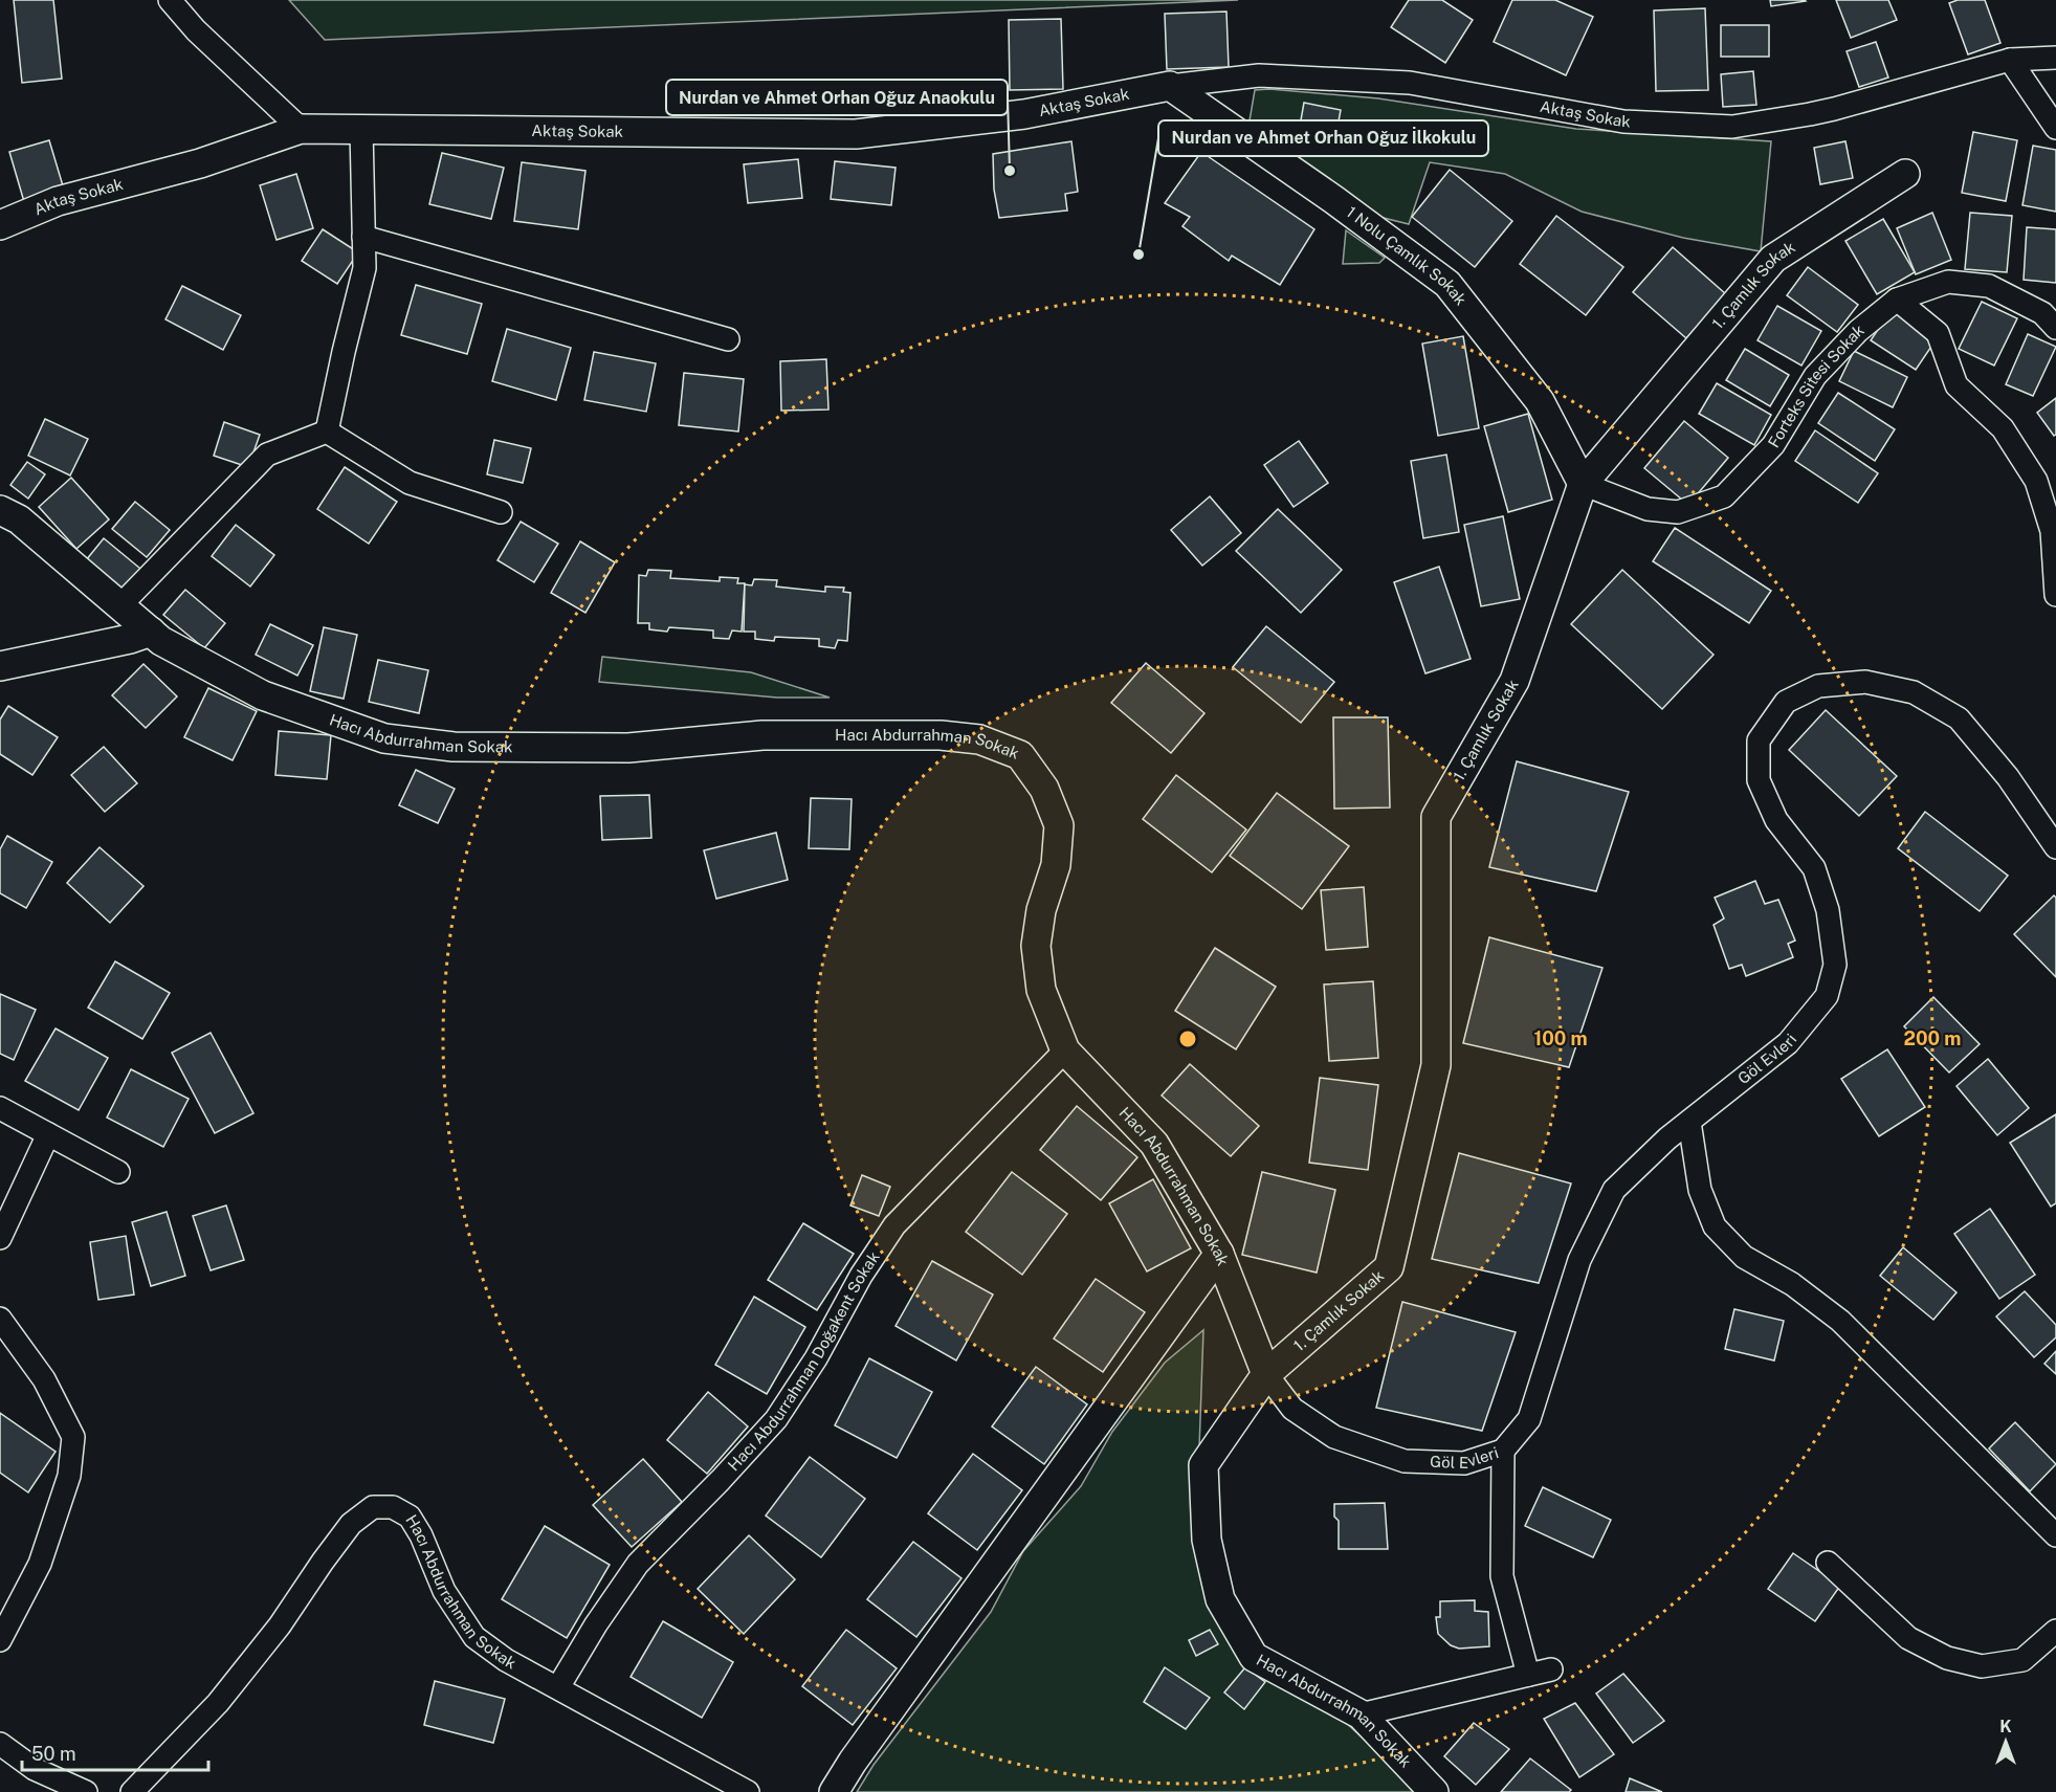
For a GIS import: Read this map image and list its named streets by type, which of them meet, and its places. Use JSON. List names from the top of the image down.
{
  "streets": {
    "street": [
      "Aktaş Sokak",
      "1 Nolu Çamlık Sokak",
      "1. Çamlık Sokak",
      "Forteks Sitesi Sokak",
      "Hacı Abdurrahman Sokak",
      "Göl Evleri",
      "Hacı Abdurrahman Doğakent Sokak"
    ]
  },
  "crossings": [
    ["Aktaş Sokak", "1 Nolu Çamlık Sokak"],
    ["1 Nolu Çamlık Sokak", "1. Çamlık Sokak"],
    ["1 Nolu Çamlık Sokak", "Forteks Sitesi Sokak"],
    ["1. Çamlık Sokak", "Forteks Sitesi Sokak"],
    ["1. Çamlık Sokak", "Hacı Abdurrahman Sokak"],
    ["1. Çamlık Sokak", "Göl Evleri"],
    ["Hacı Abdurrahman Sokak", "Göl Evleri"],
    ["Hacı Abdurrahman Sokak", "Hacı Abdurrahman Doğakent Sokak"]
  ],
  "places": ["Nurdan ve Ahmet Orhan Oğuz Anaokulu", "Nurdan ve Ahmet Orhan Oğuz İlkokulu"],
  "scale_bar": "50 m",
  "north": "top",
  "rings": ["100 m", "200 m"]
}
